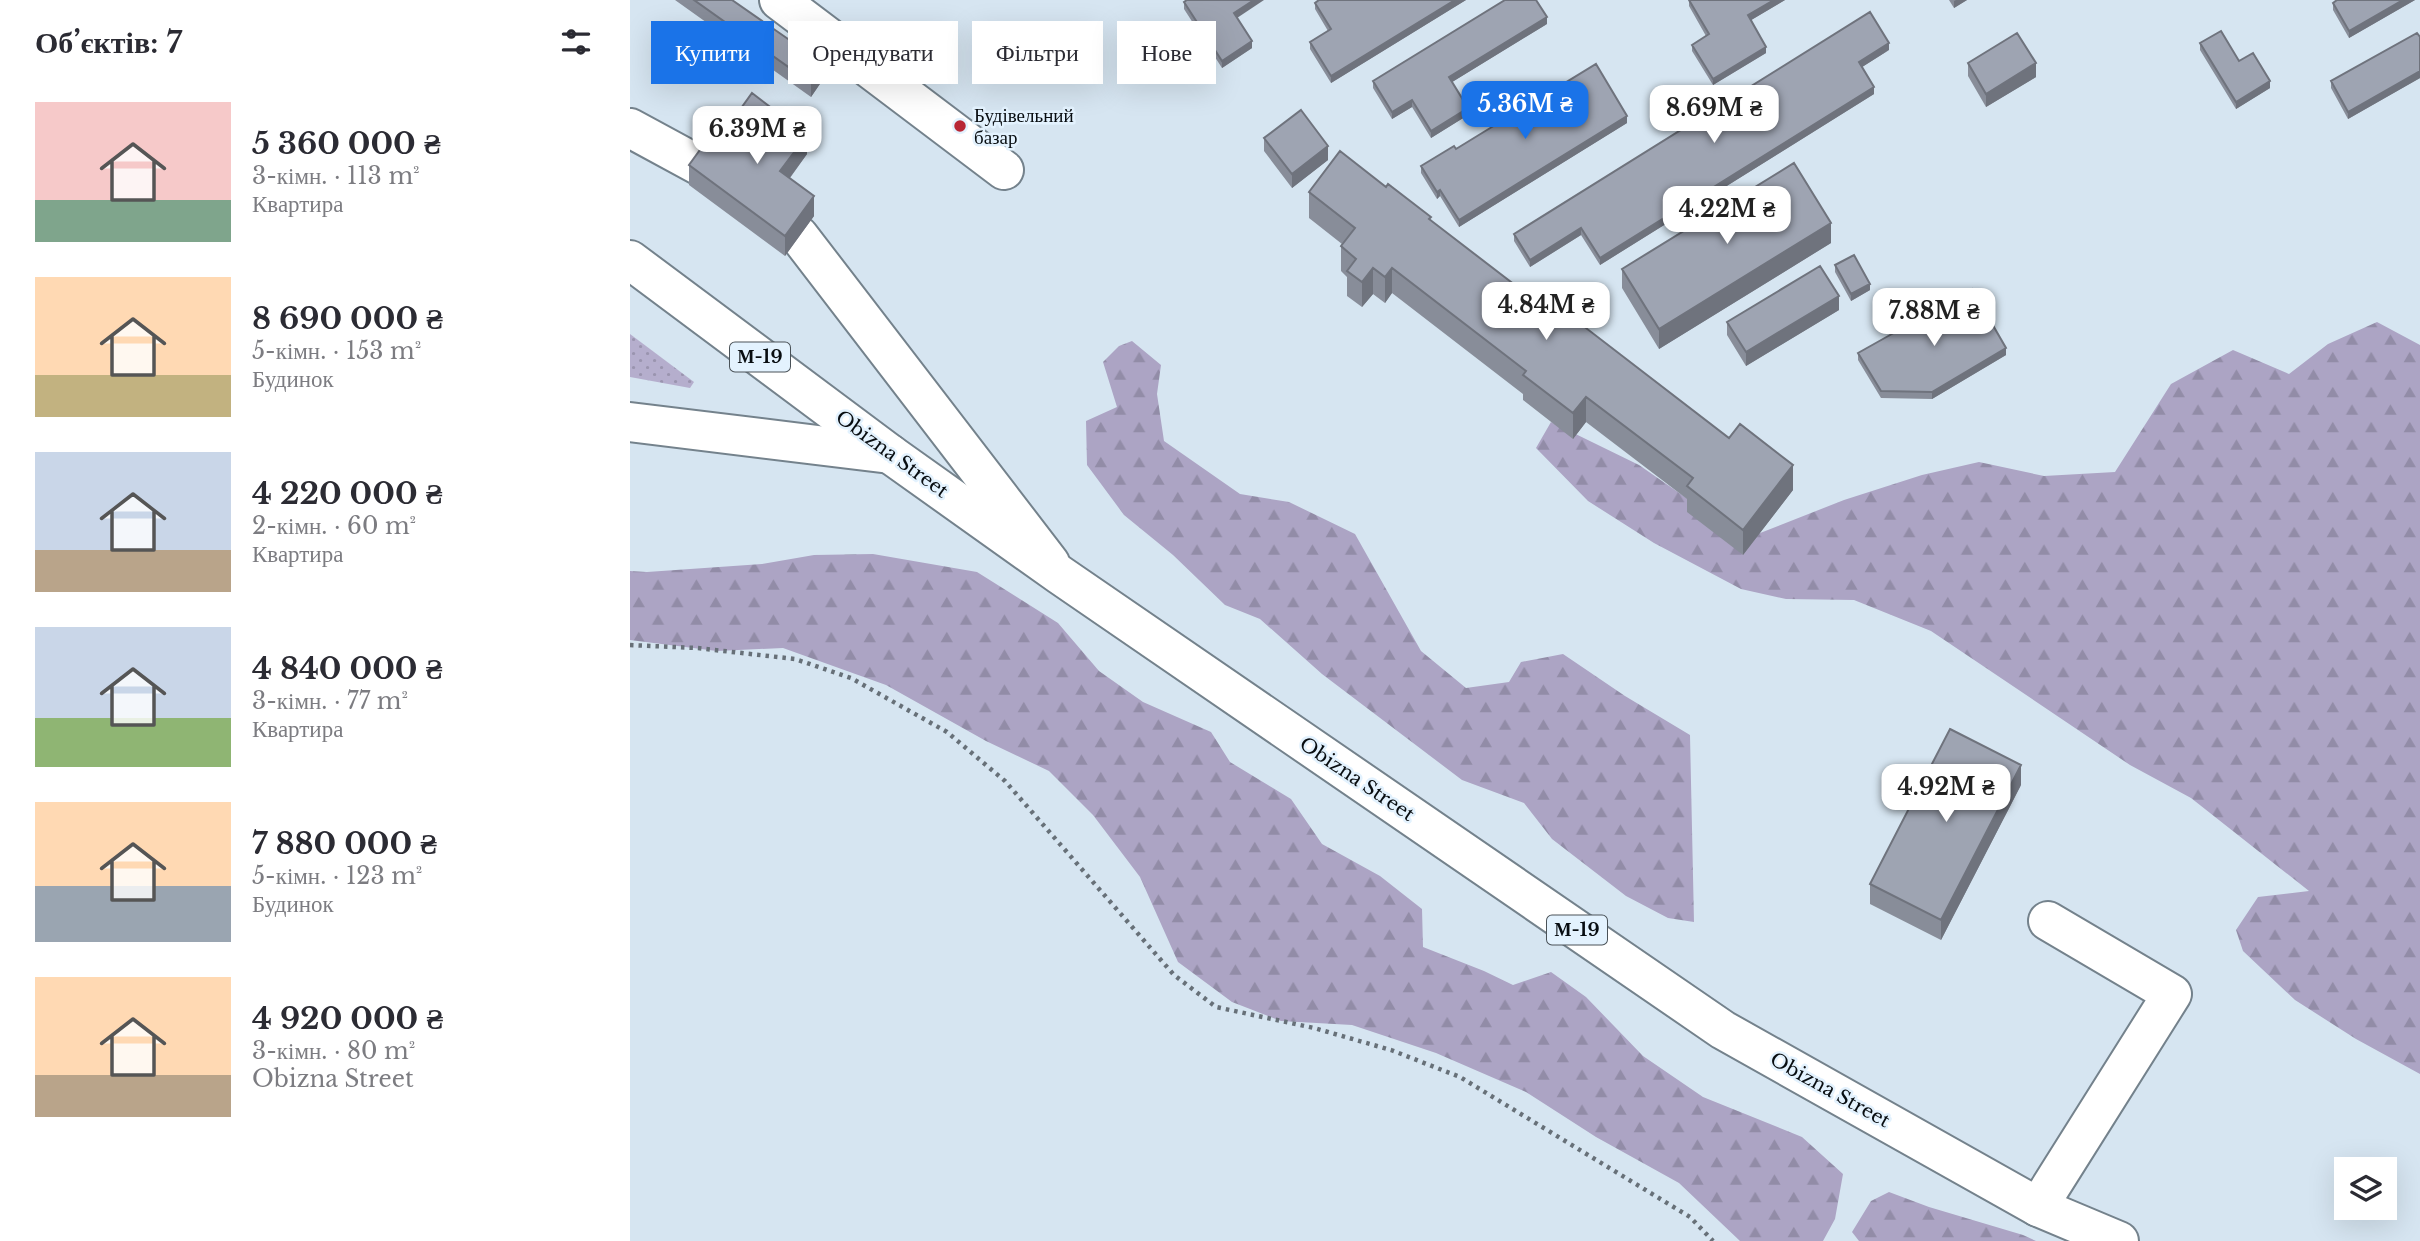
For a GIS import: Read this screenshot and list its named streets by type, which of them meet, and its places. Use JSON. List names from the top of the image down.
{
  "streets": {
    "main road": ["М-19", "Obizna Street"]
  },
  "places": ["Будівельний базар"],
  "page": {
    "heading": "Об’єктів: 7",
    "chip": [
      "Купити",
      "Орендувати",
      "Фільтри",
      "Нове"
    ],
    "price": [
      "5.36M ₴",
      "8.69M ₴",
      "6.39M ₴",
      "4.22M ₴",
      "4.84M ₴",
      "7.88M ₴",
      "4.92M ₴"
    ],
    "list": [
      {
        "name": "5 360 000 ₴",
        "note": "3-кімн. · 113 m² · Квартира"
      },
      {
        "name": "8 690 000 ₴",
        "note": "5-кімн. · 153 m² · Будинок"
      },
      {
        "name": "4 220 000 ₴",
        "note": "2-кімн. · 60 m² · Квартира"
      },
      {
        "name": "4 840 000 ₴",
        "note": "3-кімн. · 77 m² · Квартира"
      },
      {
        "name": "7 880 000 ₴",
        "note": "5-кімн. · 123 m² · Будинок"
      },
      {
        "name": "4 920 000 ₴",
        "note": "3-кімн. · 80 m² · Obizna Street"
      }
    ]
  }
}
